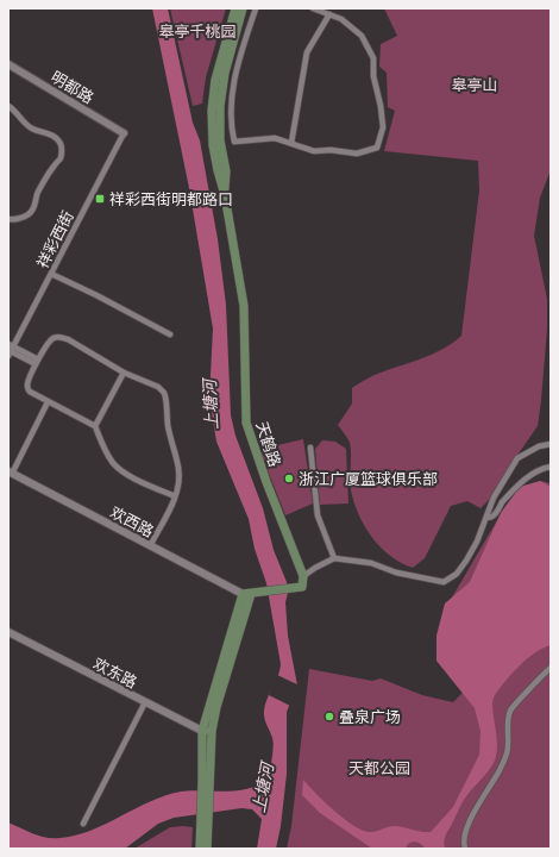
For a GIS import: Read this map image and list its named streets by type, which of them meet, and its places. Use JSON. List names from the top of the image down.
{
  "streets": {
    "main road": ["天鹤路"],
    "street": [
      "明都路",
      "祥彩西街",
      "欢西路",
      "欢东路"
    ]
  },
  "crossings": [
    ["明都路", "祥彩西街"]
  ],
  "water": ["上塘河"],
  "parks": ["皋亭千桃园", "皋亭山", "天都公园"],
  "places": {
    "transit": ["祥彩西街明都路口"],
    "other": ["浙江广厦篮球俱乐部", "叠泉广场"]
  }
}
